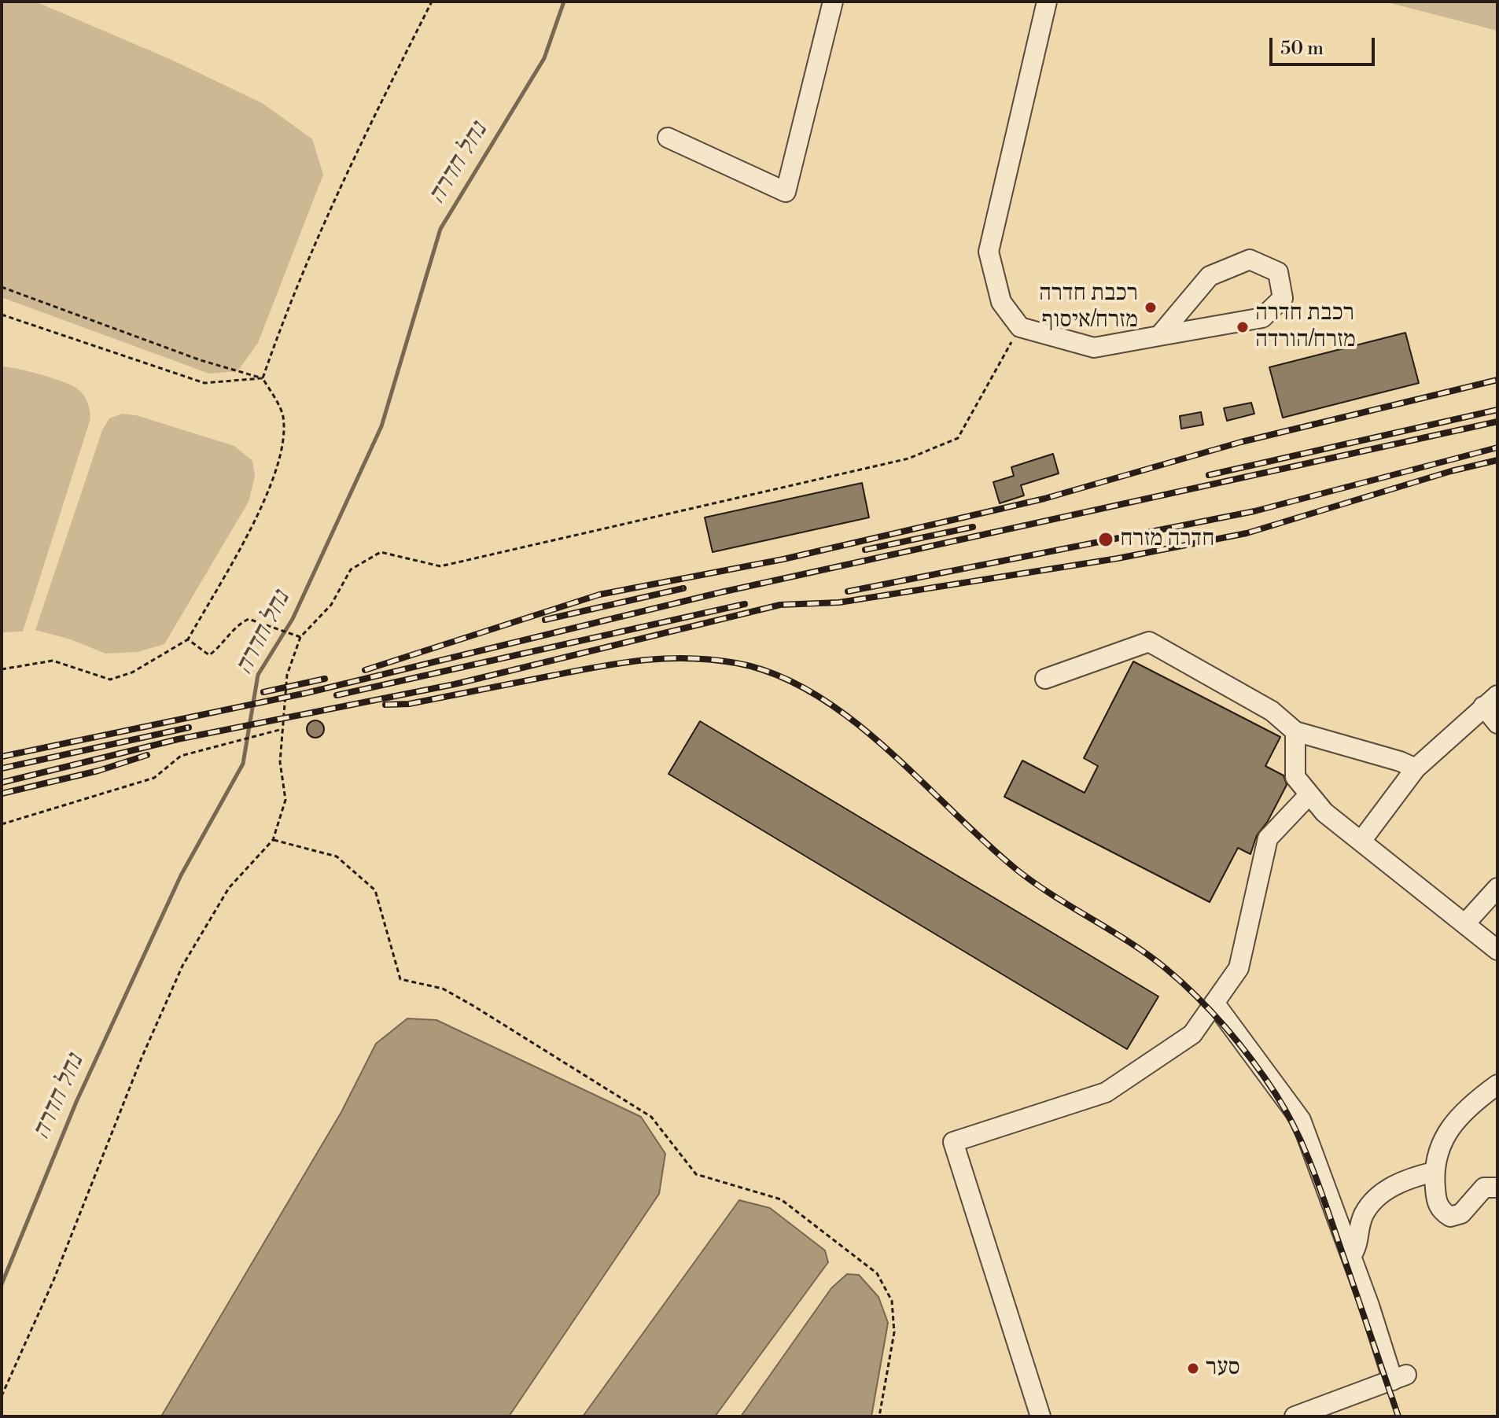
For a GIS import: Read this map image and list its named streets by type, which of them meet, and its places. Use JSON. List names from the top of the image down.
{
  "water": ["נחל חדרה"],
  "places": [
    "רכבת חדרה מזרח/איסוף",
    "רכבת חדרה מזרח/הורדה",
    "חדרה מזרח",
    "סער"
  ],
  "scale_bar": "50 m"
}
